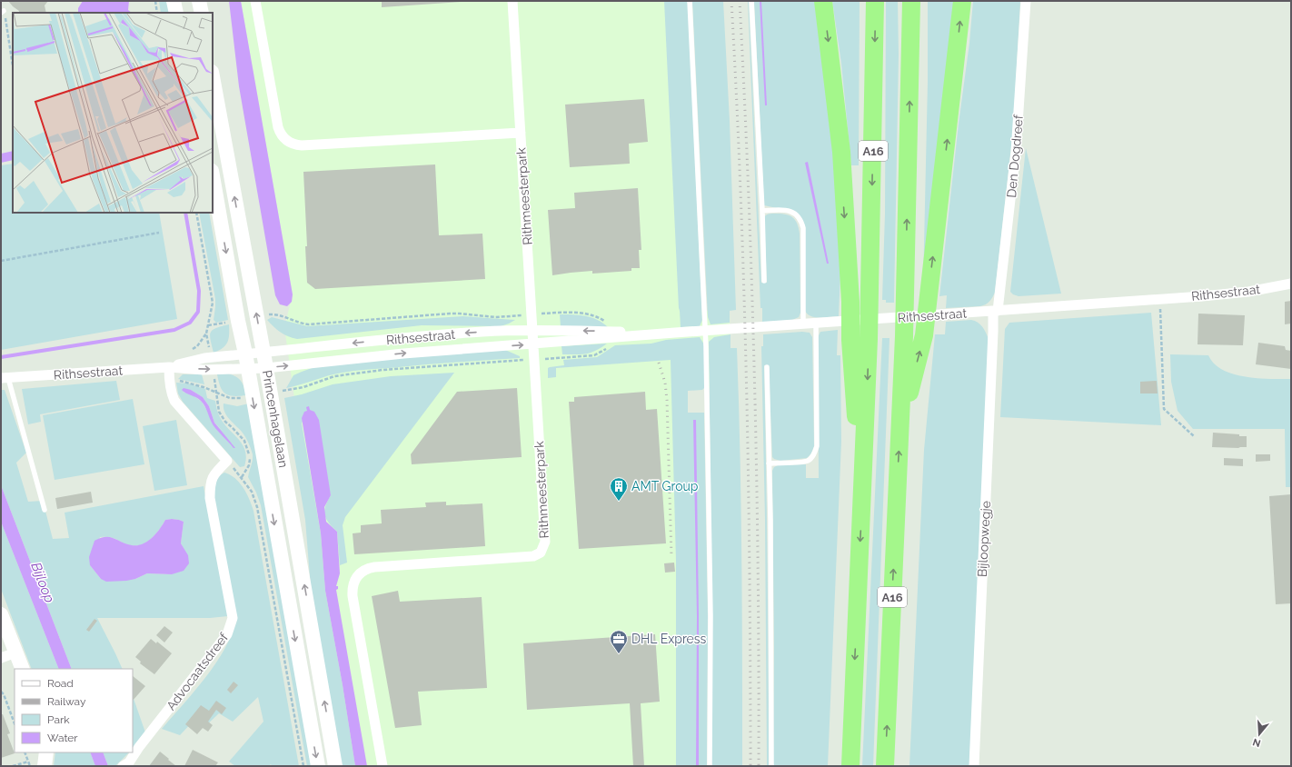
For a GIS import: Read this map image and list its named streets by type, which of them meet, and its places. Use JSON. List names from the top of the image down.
{
  "streets": {
    "highway": ["A16"],
    "main road": ["Princenhagelaan"],
    "street": [
      "Den Dogdreef",
      "Rithmeesterpark",
      "Rithsestraat",
      "Bijloopwegje",
      "Advocaatsdreef"
    ]
  },
  "crossings": [
    ["Den Dogdreef", "Rithsestraat"],
    ["Den Dogdreef", "Bijloopwegje"],
    ["Rithmeesterpark", "Rithsestraat"],
    ["Rithsestraat", "Princenhagelaan"],
    ["Rithsestraat", "Bijloopwegje"],
    ["Rithsestraat", "Advocaatsdreef"]
  ],
  "water": ["Bijloop"],
  "places": {
    "building": ["AMT Group"],
    "office": ["DHL Express"]
  },
  "legend": [
    "Road",
    "Railway",
    "Park",
    "Water"
  ],
  "north": "bottom"
}
